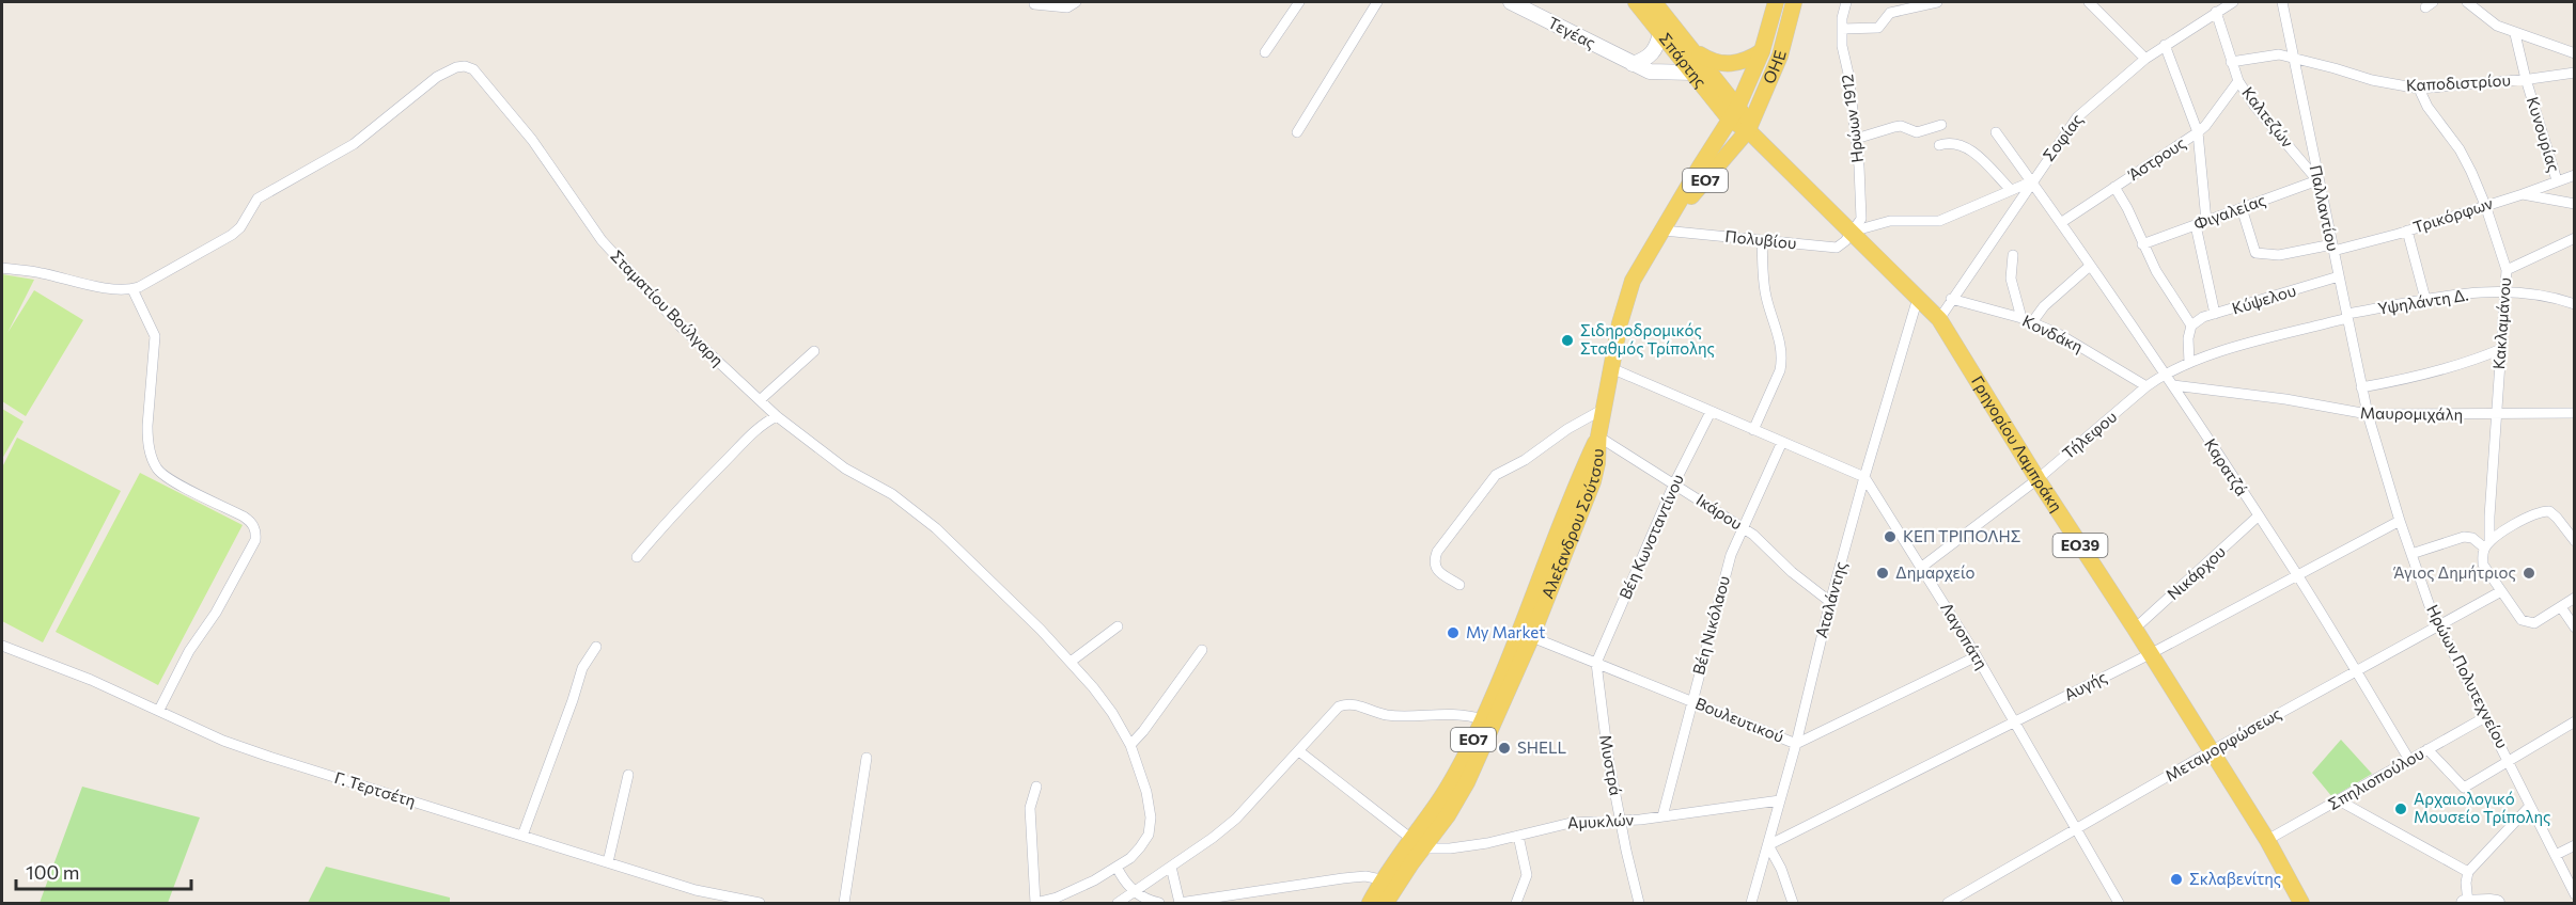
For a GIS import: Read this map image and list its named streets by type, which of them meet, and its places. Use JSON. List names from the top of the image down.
{
  "streets": {
    "main road": [
      "Τεγέας",
      "Σπάρτης",
      "ΟΗΕ",
      "ΕΟ7",
      "Γρηγορίου Λαμπράκη",
      "Αλεξανδρου Σούτσου",
      "ΕΟ39"
    ],
    "street": [
      "Καποδιστρίου",
      "Καλτεζών",
      "Ηρώων 1912",
      "Κυνουρίας",
      "Σοφίας",
      "Άστρους",
      "Παλλαντίου",
      "Φιγαλείας",
      "Τρικόρφων",
      "Πολυβίου",
      "Κύψελου",
      "Υψηλάντη Δ.",
      "Σταματίου Βούλγαρη",
      "Κακλαμάνου",
      "Κονδάκη",
      "Μαυρομιχάλη",
      "Τήλεφου",
      "Καρατζά",
      "Ικάρου",
      "Βέη Κωνσταντίνου",
      "Νικάρχου",
      "Αταλάντης",
      "Βέη Νικόλαου",
      "Λαγοπάτη",
      "Ηρώων Πολυτεχνείου",
      "Αυγής",
      "Βουλευτικού",
      "Μεταμορφώσεως",
      "Μυστρά",
      "Σπηλιοπούλου",
      "Γ. Τερτσέτη",
      "Αμυκλών"
    ]
  },
  "crossings": [
    ["Τεγέας", "Σπάρτης"],
    ["Σπάρτης", "ΟΗΕ"],
    ["Σπάρτης", "Αλεξανδρου Σούτσου"],
    ["Σπάρτης", "ΕΟ39"],
    ["ΟΗΕ", "Γρηγορίου Λαμπράκη"],
    ["ΟΗΕ", "Αλεξανδρου Σούτσου"],
    ["ΟΗΕ", "ΕΟ39"],
    ["Καποδιστρίου", "Καλτεζών"],
    ["Καποδιστρίου", "Κυνουρίας"],
    ["Καποδιστρίου", "Παλλαντίου"],
    ["Καποδιστρίου", "Κακλαμάνου"],
    ["Καλτεζών", "Σοφίας"],
    ["Καλτεζών", "Άστρους"],
    ["Καλτεζών", "Παλλαντίου"],
    ["Καλτεζών", "Φιγαλείας"],
    ["Ηρώων 1912", "Πολυβίου"],
    ["Ηρώων 1912", "Γρηγορίου Λαμπράκη"],
    ["Σοφίας", "Κονδάκη"],
    ["Σοφίας", "Γρηγορίου Λαμπράκη"],
    ["Σοφίας", "Καρατζά"],
    ["Άστρους", "Καρατζά"],
    ["Παλλαντίου", "Φιγαλείας"],
    ["Παλλαντίου", "Τρικόρφων"],
    ["Παλλαντίου", "Κύψελου"],
    ["Παλλαντίου", "Υψηλάντη Δ."],
    ["Παλλαντίου", "Μαυρομιχάλη"],
    ["Παλλαντίου", "Ηρώων Πολυτεχνείου"],
    ["Φιγαλείας", "Τρικόρφων"],
    ["Τρικόρφων", "Κακλαμάνου"],
    ["Πολυβίου", "Γρηγορίου Λαμπράκη"],
    ["Πολυβίου", "Αλεξανδρου Σούτσου"],
    ["Υψηλάντη Δ.", "Κακλαμάνου"],
    ["Υψηλάντη Δ.", "Τήλεφου"],
    ["Υψηλάντη Δ.", "Καρατζά"],
    ["Κακλαμάνου", "Μαυρομιχάλη"],
    ["Κακλαμάνου", "Μεταμορφώσεως"],
    ["Κονδάκη", "Τήλεφου"],
    ["Μαυρομιχάλη", "Καρατζά"],
    ["Μαυρομιχάλη", "Ηρώων Πολυτεχνείου"],
    ["Τήλεφου", "Γρηγορίου Λαμπράκη"],
    ["Τήλεφου", "Καρατζά"],
    ["Τήλεφου", "Λαγοπάτη"],
    ["Γρηγορίου Λαμπράκη", "Αλεξανδρου Σούτσου"],
    ["Γρηγορίου Λαμπράκη", "ΕΟ39"],
    ["Γρηγορίου Λαμπράκη", "Νικάρχου"],
    ["Γρηγορίου Λαμπράκη", "Αταλάντης"],
    ["Γρηγορίου Λαμπράκη", "Αυγής"],
    ["Γρηγορίου Λαμπράκη", "Μεταμορφώσεως"],
    ["Γρηγορίου Λαμπράκη", "Σπηλιοπούλου"],
    ["Καρατζά", "Νικάρχου"],
    ["Καρατζά", "Αυγής"],
    ["Καρατζά", "Μεταμορφώσεως"],
    ["Καρατζά", "Σπηλιοπούλου"],
    ["Ικάρου", "Αλεξανδρου Σούτσου"],
    ["Ικάρου", "Βέη Κωνσταντίνου"],
    ["Ικάρου", "Αταλάντης"],
    ["Ικάρου", "Βέη Νικόλαου"],
    ["Αλεξανδρου Σούτσου", "ΕΟ39"],
    ["Αλεξανδρου Σούτσου", "Βουλευτικού"],
    ["Αλεξανδρου Σούτσου", "Αμυκλών"],
    ["Βέη Κωνσταντίνου", "Βουλευτικού"],
    ["Βέη Κωνσταντίνου", "Μυστρά"],
    ["Αταλάντης", "Λαγοπάτη"],
    ["Αταλάντης", "Αυγής"],
    ["Αταλάντης", "Βουλευτικού"],
    ["Αταλάντης", "Αμυκλών"],
    ["Βέη Νικόλαου", "Βουλευτικού"],
    ["Βέη Νικόλαου", "Αμυκλών"],
    ["Λαγοπάτη", "Αυγής"],
    ["Λαγοπάτη", "Βουλευτικού"],
    ["Λαγοπάτη", "Μεταμορφώσεως"],
    ["Ηρώων Πολυτεχνείου", "Αυγής"],
    ["Ηρώων Πολυτεχνείου", "Μεταμορφώσεως"],
    ["Ηρώων Πολυτεχνείου", "Σπηλιοπούλου"],
    ["Βουλευτικού", "Μυστρά"],
    ["Μυστρά", "Αμυκλών"]
  ],
  "places": [
    "Σιδηροδρομικός Σταθμός Τρίπολης",
    "ΚΕΠ ΤΡΙΠΟΛΗΣ",
    "Δημαρχείο",
    "Άγιος Δημήτριος",
    "My Market",
    "SHELL",
    "Αρχαιολογικό Μουσείο Τρίπολης",
    "Σκλαβενίτης"
  ],
  "scale_bar": "100 m"
}
